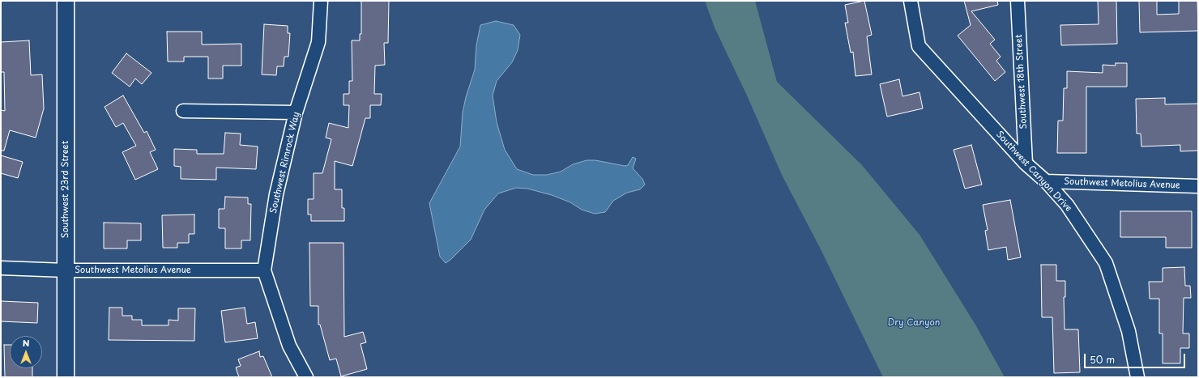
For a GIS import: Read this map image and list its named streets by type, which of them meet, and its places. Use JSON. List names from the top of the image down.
{
  "streets": {
    "street": [
      "Southwest 18th Street",
      "Southwest Rimrock Way",
      "Southwest Canyon Drive",
      "Southwest Metolius Avenue",
      "Southwest 23rd Street"
    ]
  },
  "crossings": [
    ["Southwest 18th Street", "Southwest Canyon Drive"],
    ["Southwest Rimrock Way", "Southwest Metolius Avenue"],
    ["Southwest Canyon Drive", "Southwest Metolius Avenue"],
    ["Southwest Metolius Avenue", "Southwest 23rd Street"]
  ],
  "parks": ["Dry Canyon"],
  "scale_bar": "50 m",
  "north": "top"
}
